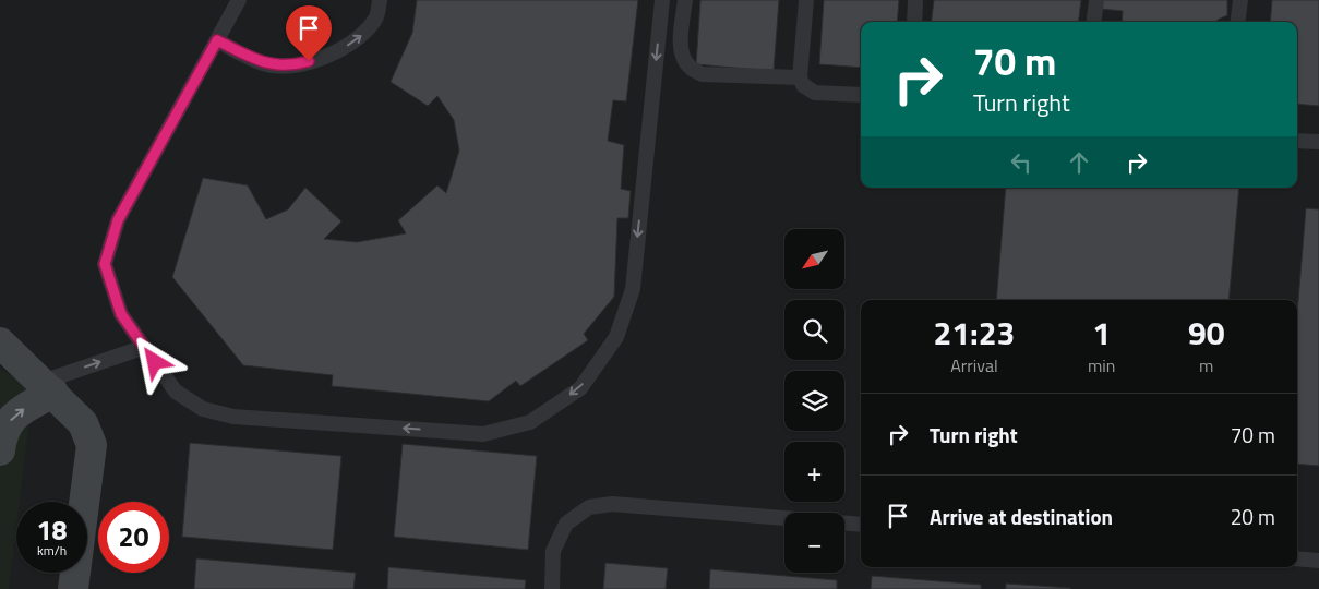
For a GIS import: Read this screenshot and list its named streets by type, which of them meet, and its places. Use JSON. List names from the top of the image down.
{
  "north": "bottom left",
  "page": {
    "turn": ["70 m", "Turn right"],
    "map_buttons": ["+", "−"],
    "eta": [
      "21:23",
      "Arrival",
      "1",
      "min",
      "90",
      "m"
    ],
    "list": [
      {
        "name": "Turn right",
        "value": "70 m"
      },
      {
        "name": "Arrive at destination",
        "value": "20 m"
      }
    ],
    "speed": "18 km/h",
    "limit": "20"
  }
}
